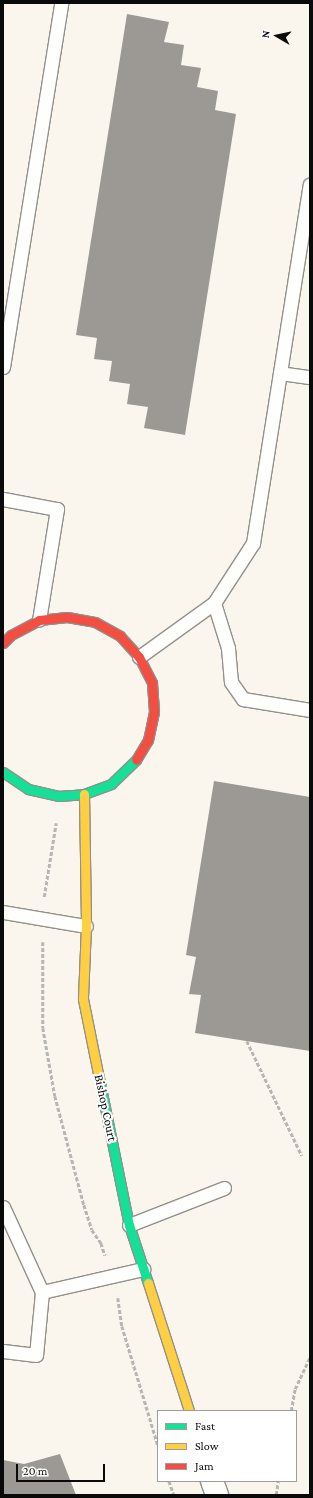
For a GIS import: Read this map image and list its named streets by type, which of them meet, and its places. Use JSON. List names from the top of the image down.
{
  "streets": {
    "street": ["Bishop Court"]
  },
  "legend": ["Fast", "Slow", "Jam"],
  "scale_bar": "20 m",
  "north": "left"
}
